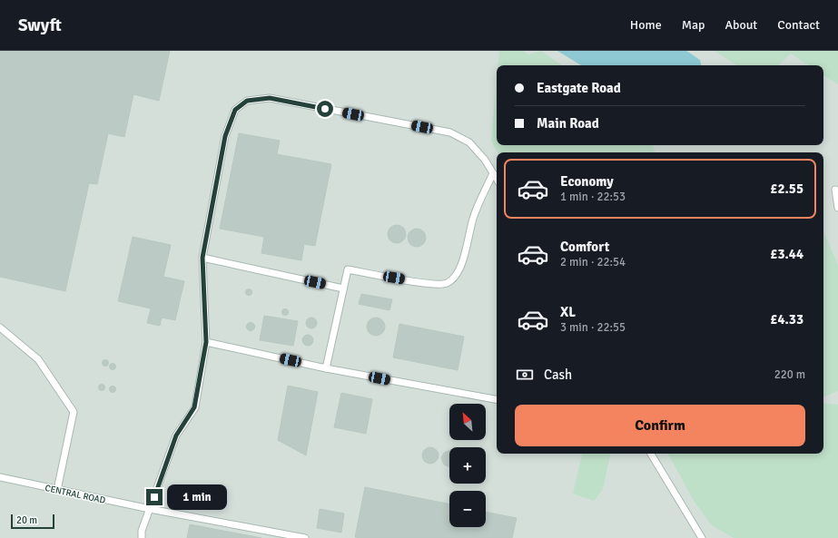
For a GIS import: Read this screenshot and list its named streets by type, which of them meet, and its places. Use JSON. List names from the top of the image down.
{
  "streets": {
    "lane": ["CENTRAL ROAD"]
  },
  "scale_bar": "20 m",
  "north": "top left",
  "page": {
    "header": "Swyft",
    "nav": [
      "Home",
      "Map",
      "About",
      "Contact"
    ],
    "banner": ["Eastgate Road", "Main Road"],
    "list": [
      {
        "name": "Economy",
        "note": "1 min · 22:53",
        "value": "£2.55"
      },
      {
        "name": "Comfort",
        "note": "2 min · 22:54",
        "value": "£3.44"
      },
      {
        "name": "XL",
        "note": "3 min · 22:55",
        "value": "£4.33"
      }
    ],
    "pay": ["Cash", "220 m"],
    "buttons": "Confirm",
    "map_buttons": ["+", "−"],
    "bubble": "1 min",
    "scale": "20 m"
  }
}
